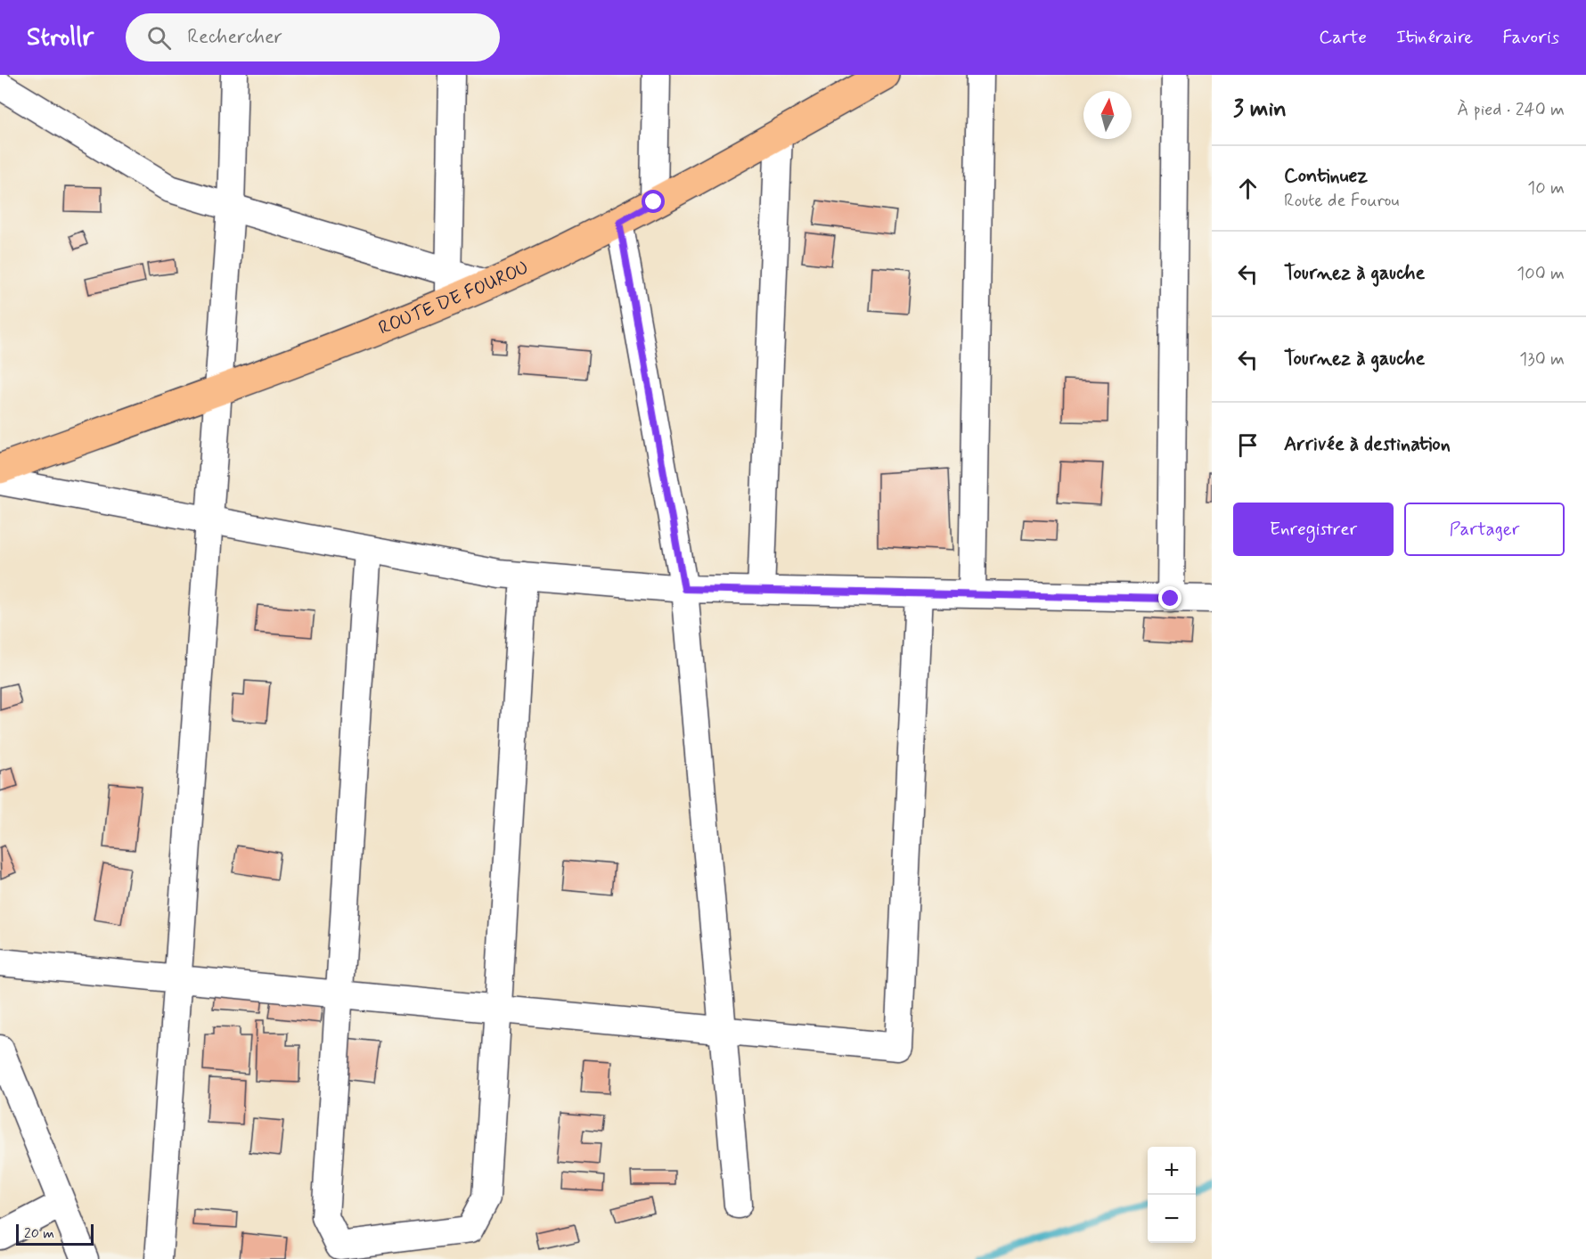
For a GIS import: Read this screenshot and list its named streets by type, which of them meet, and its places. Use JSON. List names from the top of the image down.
{
  "streets": {
    "main road": ["ROUTE DE FOUROU"]
  },
  "scale_bar": "20 m",
  "north": "top",
  "page": {
    "header": "Strollr",
    "search": "Rechercher",
    "nav": ["Carte", "Itinéraire", "Favoris"],
    "heading": ["3 min", "À pied · 240 m"],
    "list": [
      ["Continuez", "Route de Fourou", "10 m"],
      ["Tournez à gauche", "100 m"],
      ["Tournez à gauche", "130 m"],
      "Arrivée à destination"
    ],
    "buttons": ["Enregistrer", "Partager"],
    "map_buttons": ["+", "−"],
    "scale": "20 m"
  }
}
